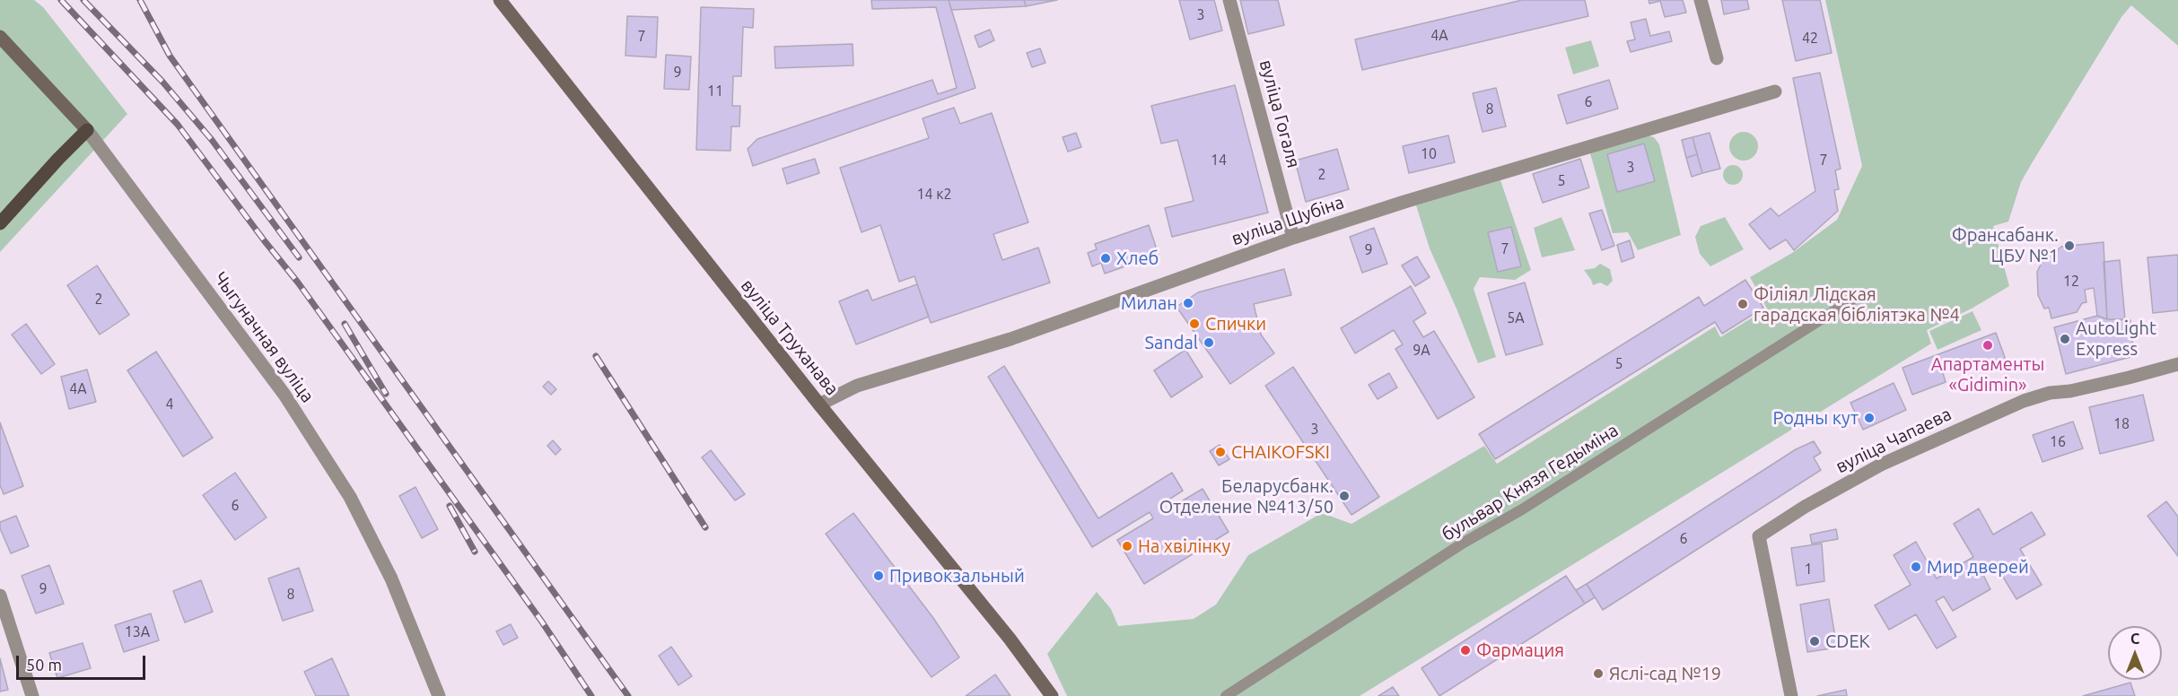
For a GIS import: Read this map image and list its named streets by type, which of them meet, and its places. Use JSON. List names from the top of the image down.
{
  "streets": {
    "main road": ["Чыгуначная вуліца", "вуліца Труханава"],
    "street": [
      "вуліца Гогаля",
      "вуліца Шубіна",
      "вуліца Чапаева",
      "бульвар Князя Гедыміна"
    ]
  },
  "crossings": [
    ["вуліца Гогаля", "вуліца Шубіна"],
    ["вуліца Шубіна", "вуліца Труханава"]
  ],
  "places": [
    "Франсабанк. ЦБУ №1",
    "Хлеб",
    "Милан",
    "Філіял Лідская гарадская бібліятэка №4",
    "Спички",
    "AutoLight Express",
    "Sandal",
    "Апартаменты «Gidimin»",
    "Родны кут",
    "CHAIKOFSKI",
    "Беларусбанк. Отделение №413/50",
    "На хвілінку",
    "Мир дверей",
    "Привокзальный",
    "CDEK",
    "Фармация",
    "Яслі-сад №19"
  ],
  "house_numbers": [
    "3",
    "4А",
    "7",
    "42",
    "9",
    "11",
    "6",
    "8",
    "10",
    "14",
    "7",
    "3",
    "2",
    "5",
    "14 к2",
    "7",
    "9",
    "12",
    "2",
    "5А",
    "9А",
    "5",
    "4А",
    "4",
    "18",
    "3",
    "16",
    "6",
    "6",
    "1",
    "9",
    "8",
    "13А"
  ],
  "scale_bar": "50 m",
  "north": "top"
}
